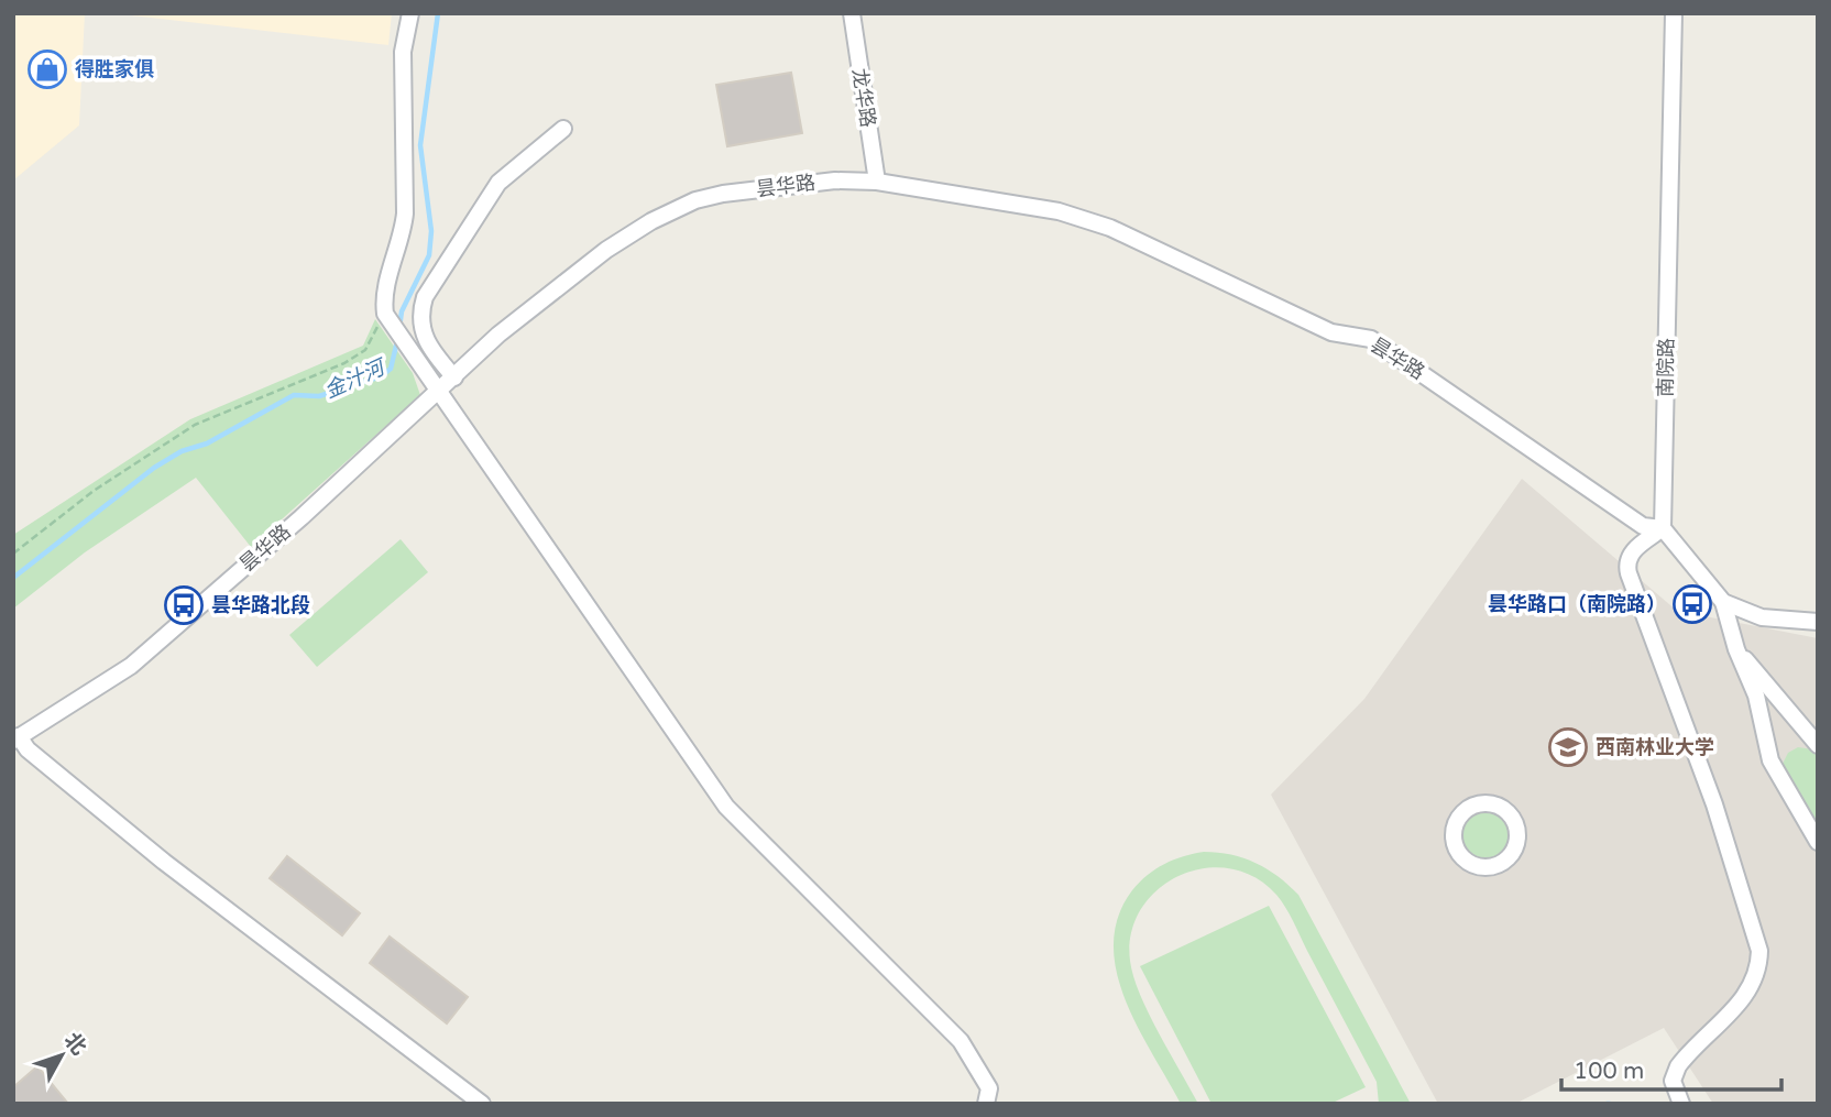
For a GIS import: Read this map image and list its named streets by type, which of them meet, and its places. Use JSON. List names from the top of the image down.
{
  "streets": {
    "street": ["龙华路", "昙华路", "南院路"]
  },
  "crossings": [
    ["龙华路", "昙华路"],
    ["昙华路", "南院路"]
  ],
  "water": ["金汁河"],
  "places": {
    "shop": ["得胜家俱"],
    "bus stop": ["昙华路口（南院路）", "昙华路北段"],
    "school or university": ["西南林业大学"]
  },
  "scale_bar": "100 m",
  "north": "top right"
}
